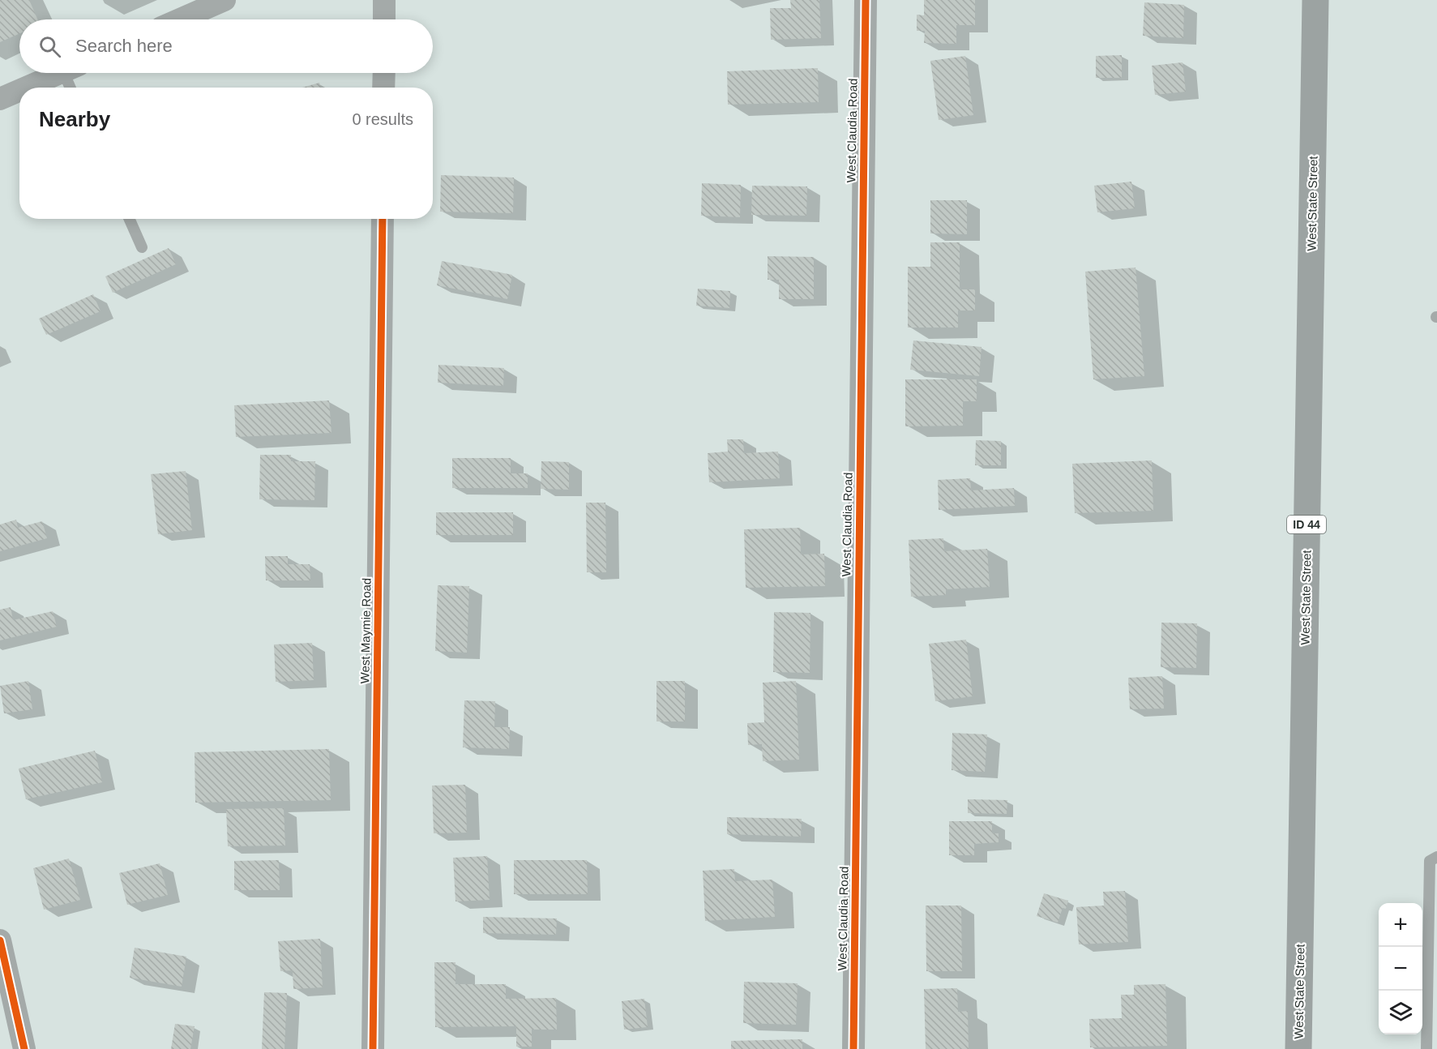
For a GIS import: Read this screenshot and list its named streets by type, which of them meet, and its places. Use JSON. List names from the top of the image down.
{
  "streets": {
    "main road": ["West State Street", "ID 44"],
    "street": ["West Claudia Road", "West Maymie Road"]
  },
  "page": {
    "search": "Search here",
    "heading": ["Nearby", "0 results"],
    "map_buttons": ["+", "−"]
  }
}
